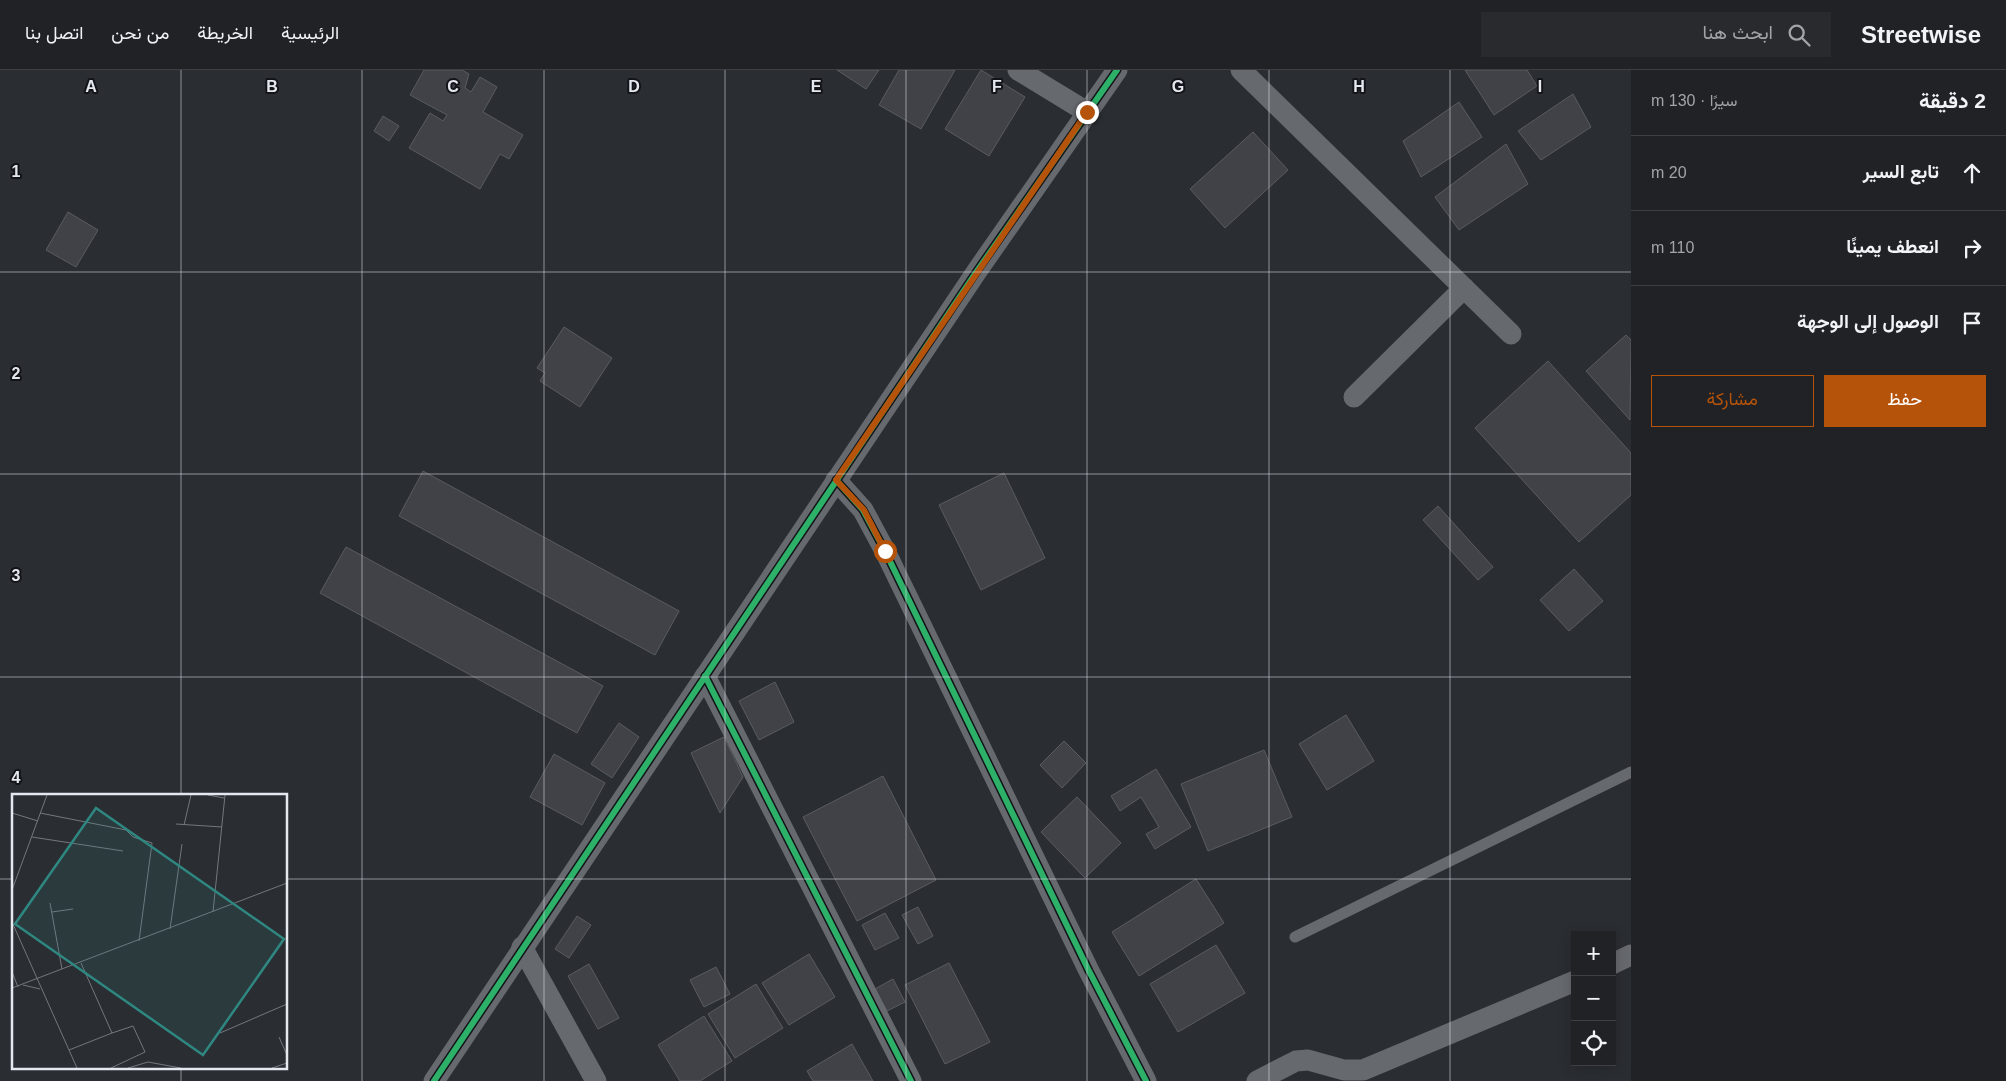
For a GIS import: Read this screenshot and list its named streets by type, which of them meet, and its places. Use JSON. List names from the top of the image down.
{
  "page": {
    "header": "Streetwise",
    "search": "ابحث هنا",
    "nav": [
      "الرئيسية",
      "الخريطة",
      "من نحن",
      "اتصل بنا"
    ],
    "heading": ["2 دقيقة", "سيرًا · 130 m"],
    "list": [
      ["تابع السير", "20 m"],
      ["انعطف يمينًا", "110 m"],
      "الوصول إلى الوجهة"
    ],
    "buttons": ["حفظ", "مشاركة"],
    "map_buttons": ["+", "−"]
  },
  "grid": {
    "columns": [
      "A",
      "B",
      "C",
      "D",
      "E",
      "F",
      "G",
      "H",
      "I"
    ],
    "rows": [
      "1",
      "2",
      "3",
      "4"
    ]
  }
}
